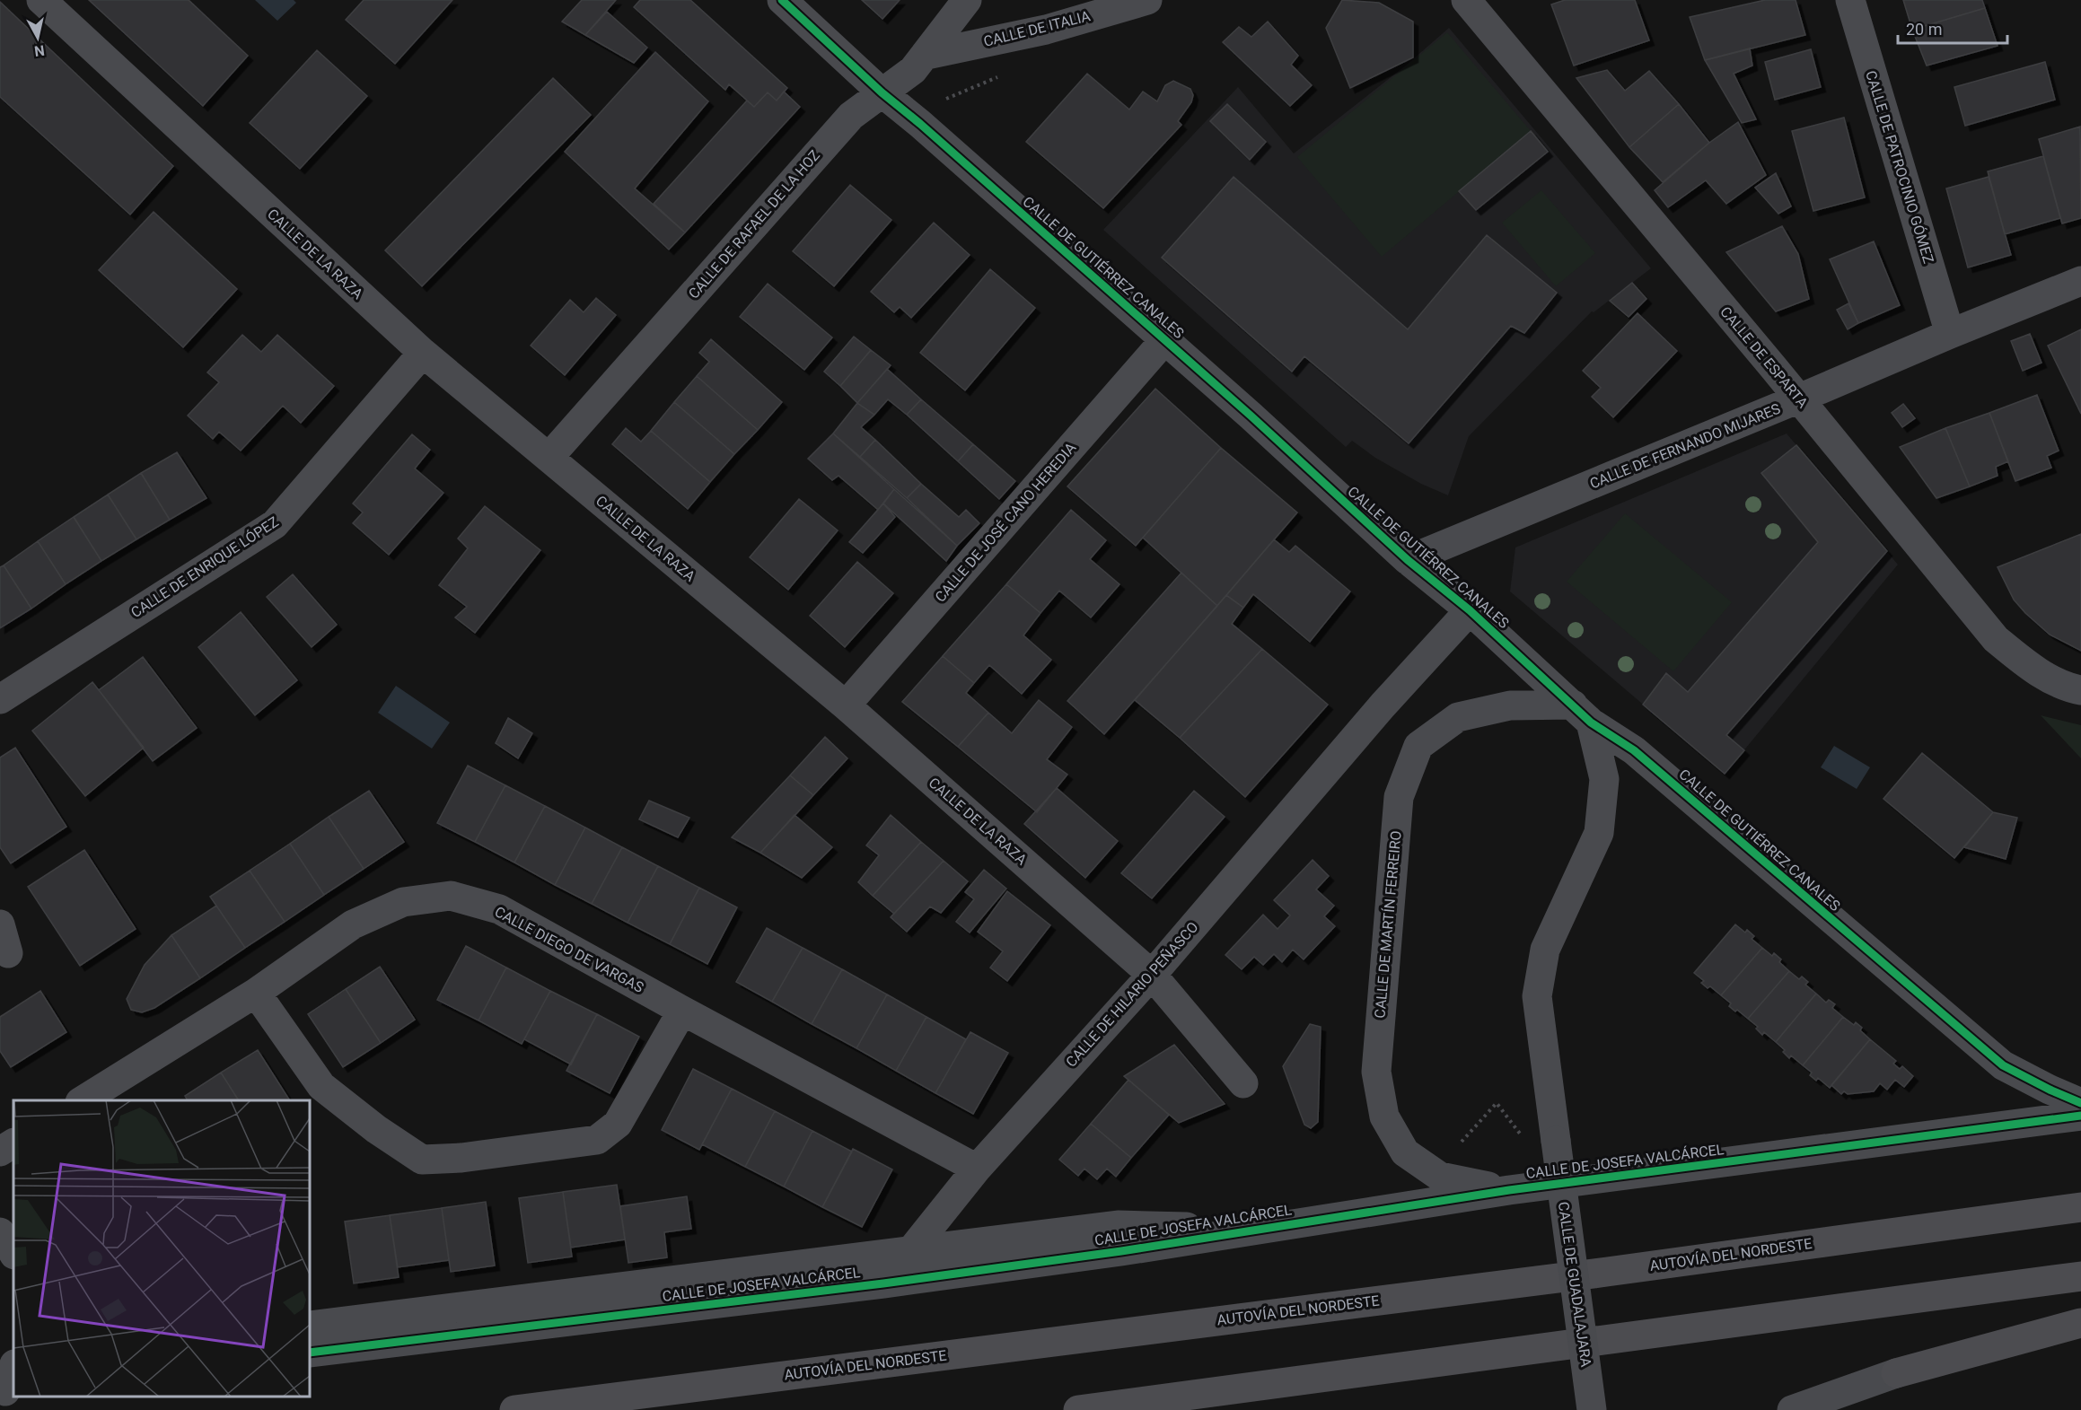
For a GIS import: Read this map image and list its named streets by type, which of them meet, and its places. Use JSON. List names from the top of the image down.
{
  "streets": {
    "highway": ["AUTOVÍA DEL NORDESTE"],
    "street": [
      "CALLE DE ITALIA",
      "CALLE DE PATROCINIO GÓMEZ",
      "CALLE DE RAFAEL DE LA HOZ",
      "CALLE DE LA RAZA",
      "CALLE DE GUTIÉRREZ CANALES",
      "CALLE DE ESPARTA",
      "CALLE DE FERNANDO MIJARES",
      "CALLE DE JOSÉ CANO HEREDIA",
      "CALLE DE ENRIQUE LÓPEZ",
      "CALLE DE MARTÍN FERREIRO",
      "CALLE DIEGO DE VARGAS",
      "CALLE DE HILARIO PEÑASCO",
      "CALLE DE JOSEFA VALCÁRCEL",
      "CALLE DE GUADALAJARA"
    ]
  },
  "crossings": [
    ["CALLE DE ITALIA", "CALLE DE RAFAEL DE LA HOZ"],
    ["CALLE DE PATROCINIO GÓMEZ", "CALLE DE FERNANDO MIJARES"],
    ["CALLE DE RAFAEL DE LA HOZ", "CALLE DE LA RAZA"],
    ["CALLE DE RAFAEL DE LA HOZ", "CALLE DE GUTIÉRREZ CANALES"],
    ["CALLE DE LA RAZA", "CALLE DE JOSÉ CANO HEREDIA"],
    ["CALLE DE LA RAZA", "CALLE DE ENRIQUE LÓPEZ"],
    ["CALLE DE LA RAZA", "CALLE DE HILARIO PEÑASCO"],
    ["CALLE DE GUTIÉRREZ CANALES", "CALLE DE FERNANDO MIJARES"],
    ["CALLE DE GUTIÉRREZ CANALES", "CALLE DE JOSÉ CANO HEREDIA"],
    ["CALLE DE GUTIÉRREZ CANALES", "CALLE DE MARTÍN FERREIRO"],
    ["CALLE DE GUTIÉRREZ CANALES", "CALLE DE HILARIO PEÑASCO"],
    ["CALLE DE GUTIÉRREZ CANALES", "CALLE DE GUADALAJARA"],
    ["CALLE DE ESPARTA", "CALLE DE FERNANDO MIJARES"],
    ["CALLE DE MARTÍN FERREIRO", "CALLE DE JOSEFA VALCÁRCEL"],
    ["CALLE DE MARTÍN FERREIRO", "CALLE DE GUADALAJARA"],
    ["CALLE DIEGO DE VARGAS", "CALLE DE HILARIO PEÑASCO"],
    ["CALLE DE HILARIO PEÑASCO", "CALLE DE JOSEFA VALCÁRCEL"]
  ],
  "scale_bar": "20 m",
  "north": "bottom"
}
